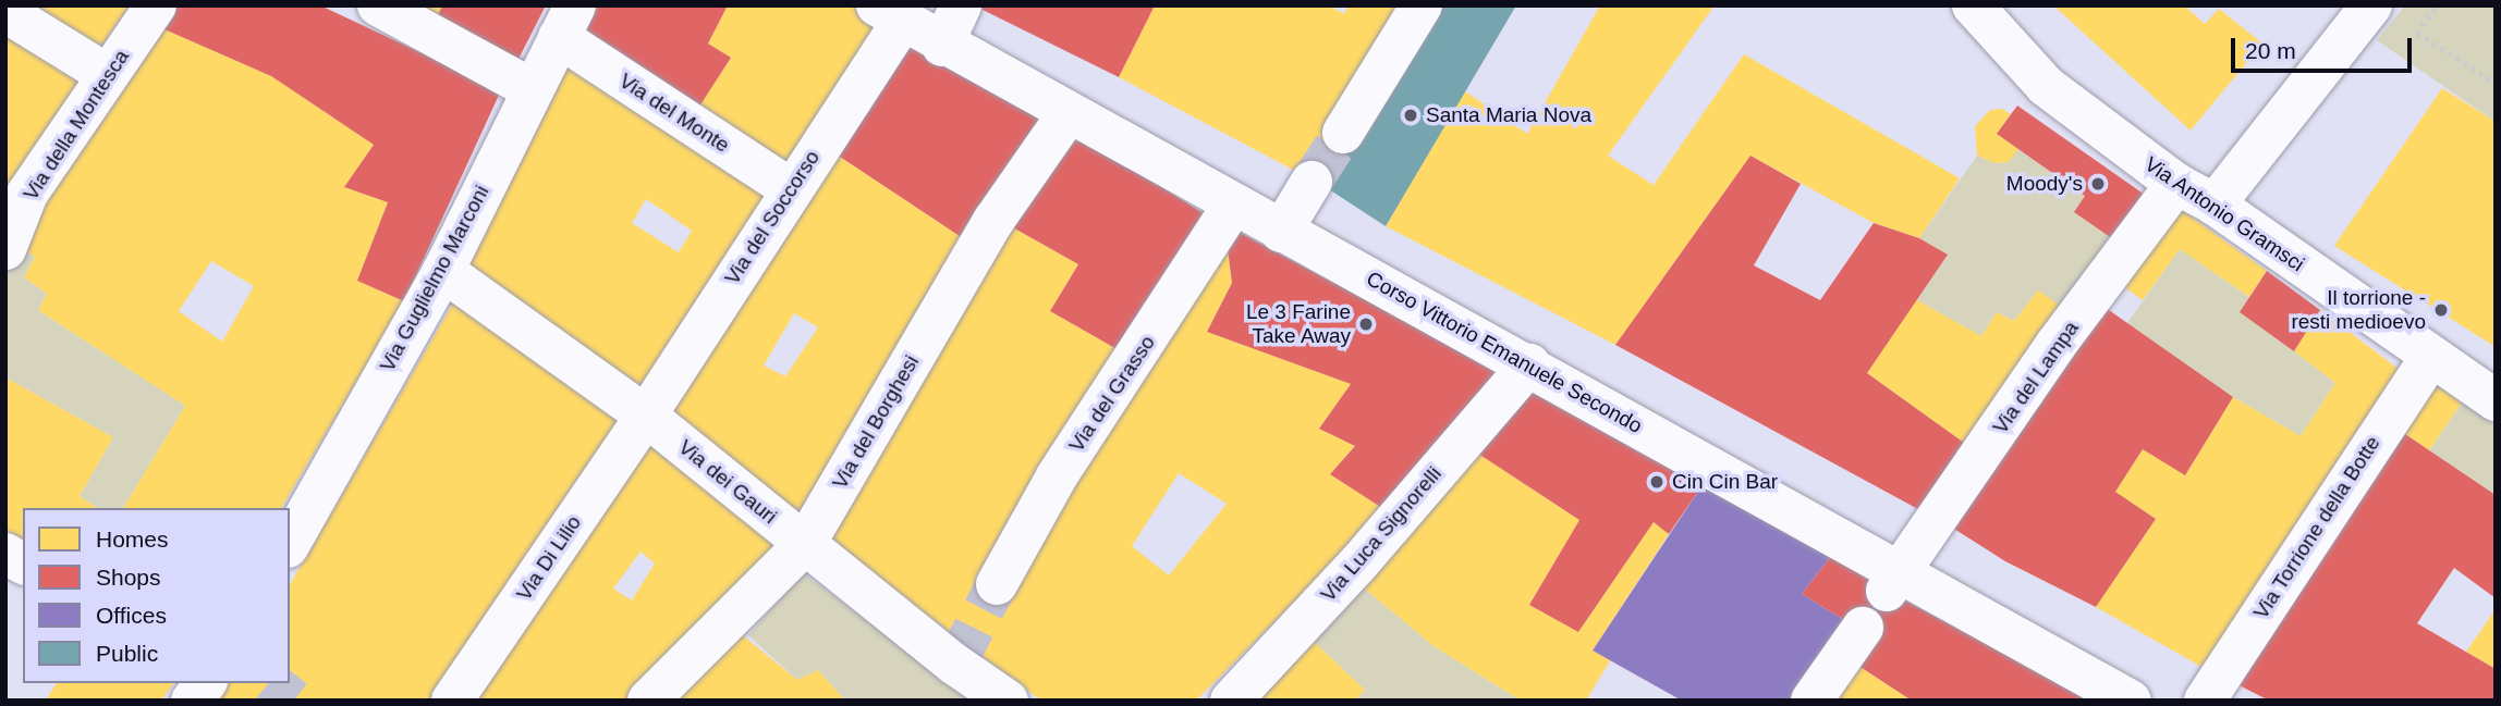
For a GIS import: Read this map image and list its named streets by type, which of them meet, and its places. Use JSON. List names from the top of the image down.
{
  "streets": {
    "street": [
      "Via del Monte",
      "Via della Montesca",
      "Via Antonio Gramsci",
      "Via del Soccorso",
      "Via Guglielmo Marconi",
      "Corso Vittorio Emanuele Secondo",
      "Via del Lampa",
      "Via del Grasso",
      "Via del Borghesi",
      "Via dei Gauri",
      "Via Torrione della Botte",
      "Via Luca Signorelli",
      "Via Di Lilio"
    ]
  },
  "crossings": [
    ["Via del Monte", "Via del Soccorso"],
    ["Via del Monte", "Via Guglielmo Marconi"],
    ["Via Antonio Gramsci", "Via del Lampa"],
    ["Via Antonio Gramsci", "Via Torrione della Botte"],
    ["Via del Soccorso", "Corso Vittorio Emanuele Secondo"],
    ["Via del Soccorso", "Via dei Gauri"],
    ["Via del Soccorso", "Via Di Lilio"],
    ["Via Guglielmo Marconi", "Via dei Gauri"],
    ["Corso Vittorio Emanuele Secondo", "Via del Lampa"],
    ["Corso Vittorio Emanuele Secondo", "Via del Grasso"],
    ["Corso Vittorio Emanuele Secondo", "Via del Borghesi"],
    ["Corso Vittorio Emanuele Secondo", "Via Luca Signorelli"],
    ["Via del Borghesi", "Via dei Gauri"],
    ["Via dei Gauri", "Via Di Lilio"]
  ],
  "places": [
    "Santa Maria Nova",
    "Moody's",
    "Il torrione - resti medioevo",
    "Le 3 Farine Take Away",
    "Cin Cin Bar"
  ],
  "legend": [
    "Homes",
    "Shops",
    "Offices",
    "Public"
  ],
  "scale_bar": "20 m"
}
